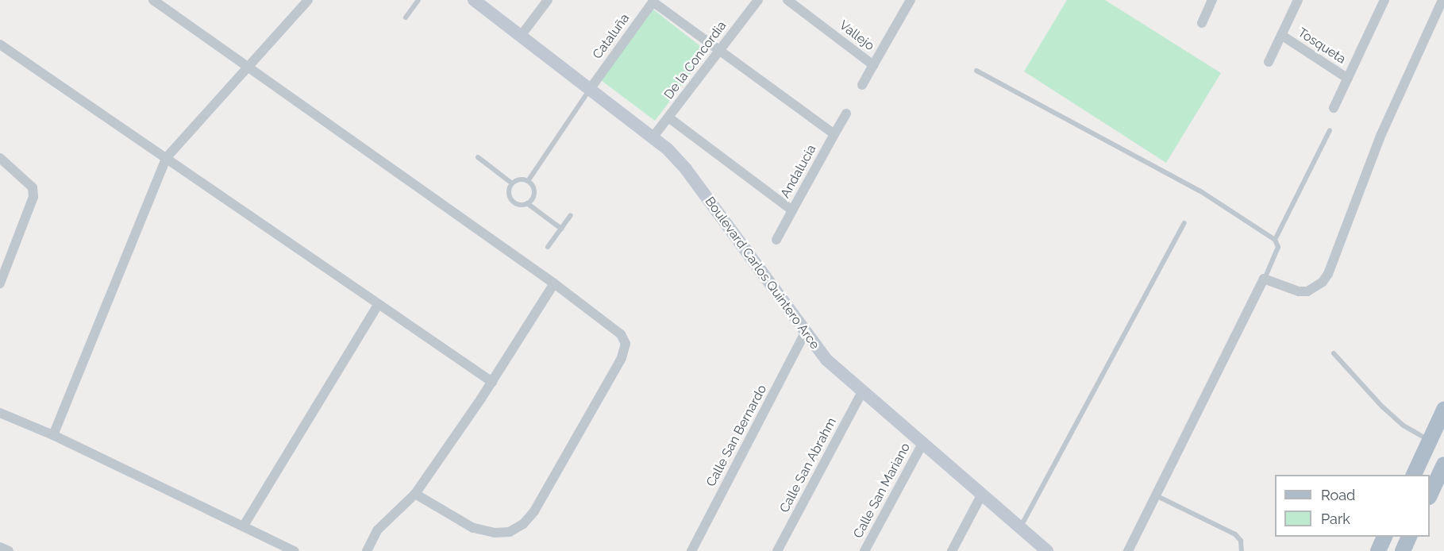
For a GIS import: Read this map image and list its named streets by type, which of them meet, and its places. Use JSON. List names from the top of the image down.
{
  "streets": {
    "street": [
      "Vallejo",
      "Cataluña",
      "Tosqueta",
      "De la Concordia",
      "Andalucia",
      "Boulevard Carlos Quintero Arce",
      "Calle San Bernardo",
      "Calle San Abrahm",
      "Calle San Mariano"
    ]
  },
  "crossings": [
    ["Cataluña", "Boulevard Carlos Quintero Arce"],
    ["De la Concordia", "Andalucia"],
    ["De la Concordia", "Boulevard Carlos Quintero Arce"],
    ["Boulevard Carlos Quintero Arce", "Calle San Bernardo"],
    ["Boulevard Carlos Quintero Arce", "Calle San Abrahm"],
    ["Boulevard Carlos Quintero Arce", "Calle San Mariano"]
  ],
  "legend": ["Road", "Park"]
}
